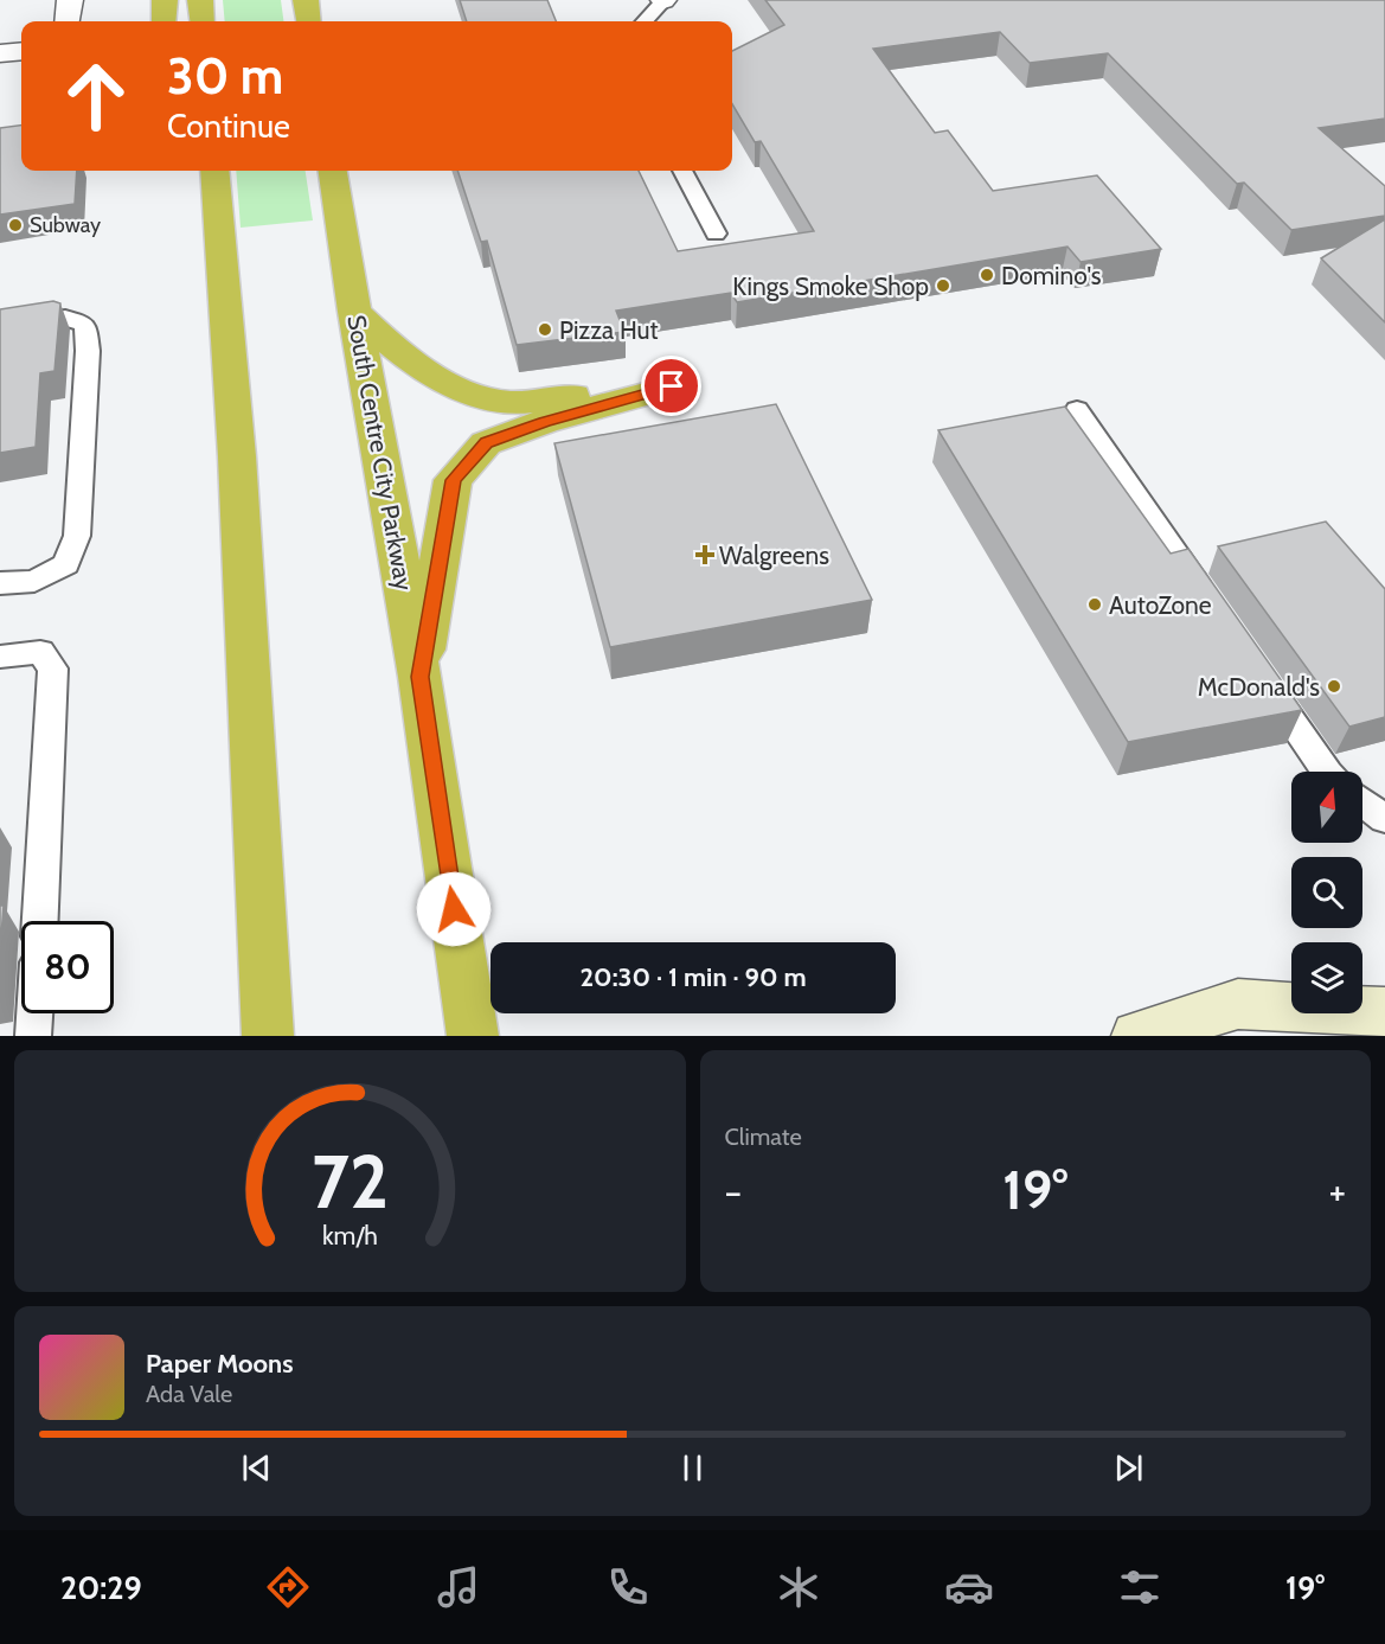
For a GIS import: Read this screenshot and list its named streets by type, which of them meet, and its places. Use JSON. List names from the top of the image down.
{
  "streets": {
    "highway": ["South Centre City Parkway"]
  },
  "places": {
    "other": [
      "Subway",
      "Domino's",
      "Kings Smoke Shop",
      "Pizza Hut",
      "AutoZone",
      "McDonald's"
    ],
    "health": ["Walgreens"]
  },
  "north": "top",
  "page": {
    "turn": ["30 m", "Continue"],
    "limit": "80",
    "trip": "20:30 · 1 min · 90 m",
    "tile": "Climate",
    "heat": ["−", "19°", "+"],
    "song": ["Paper Moons", "Ada Vale"],
    "tabs": ["20:29", "19°"],
    "gauge": ["72", "km/h"]
  }
}
